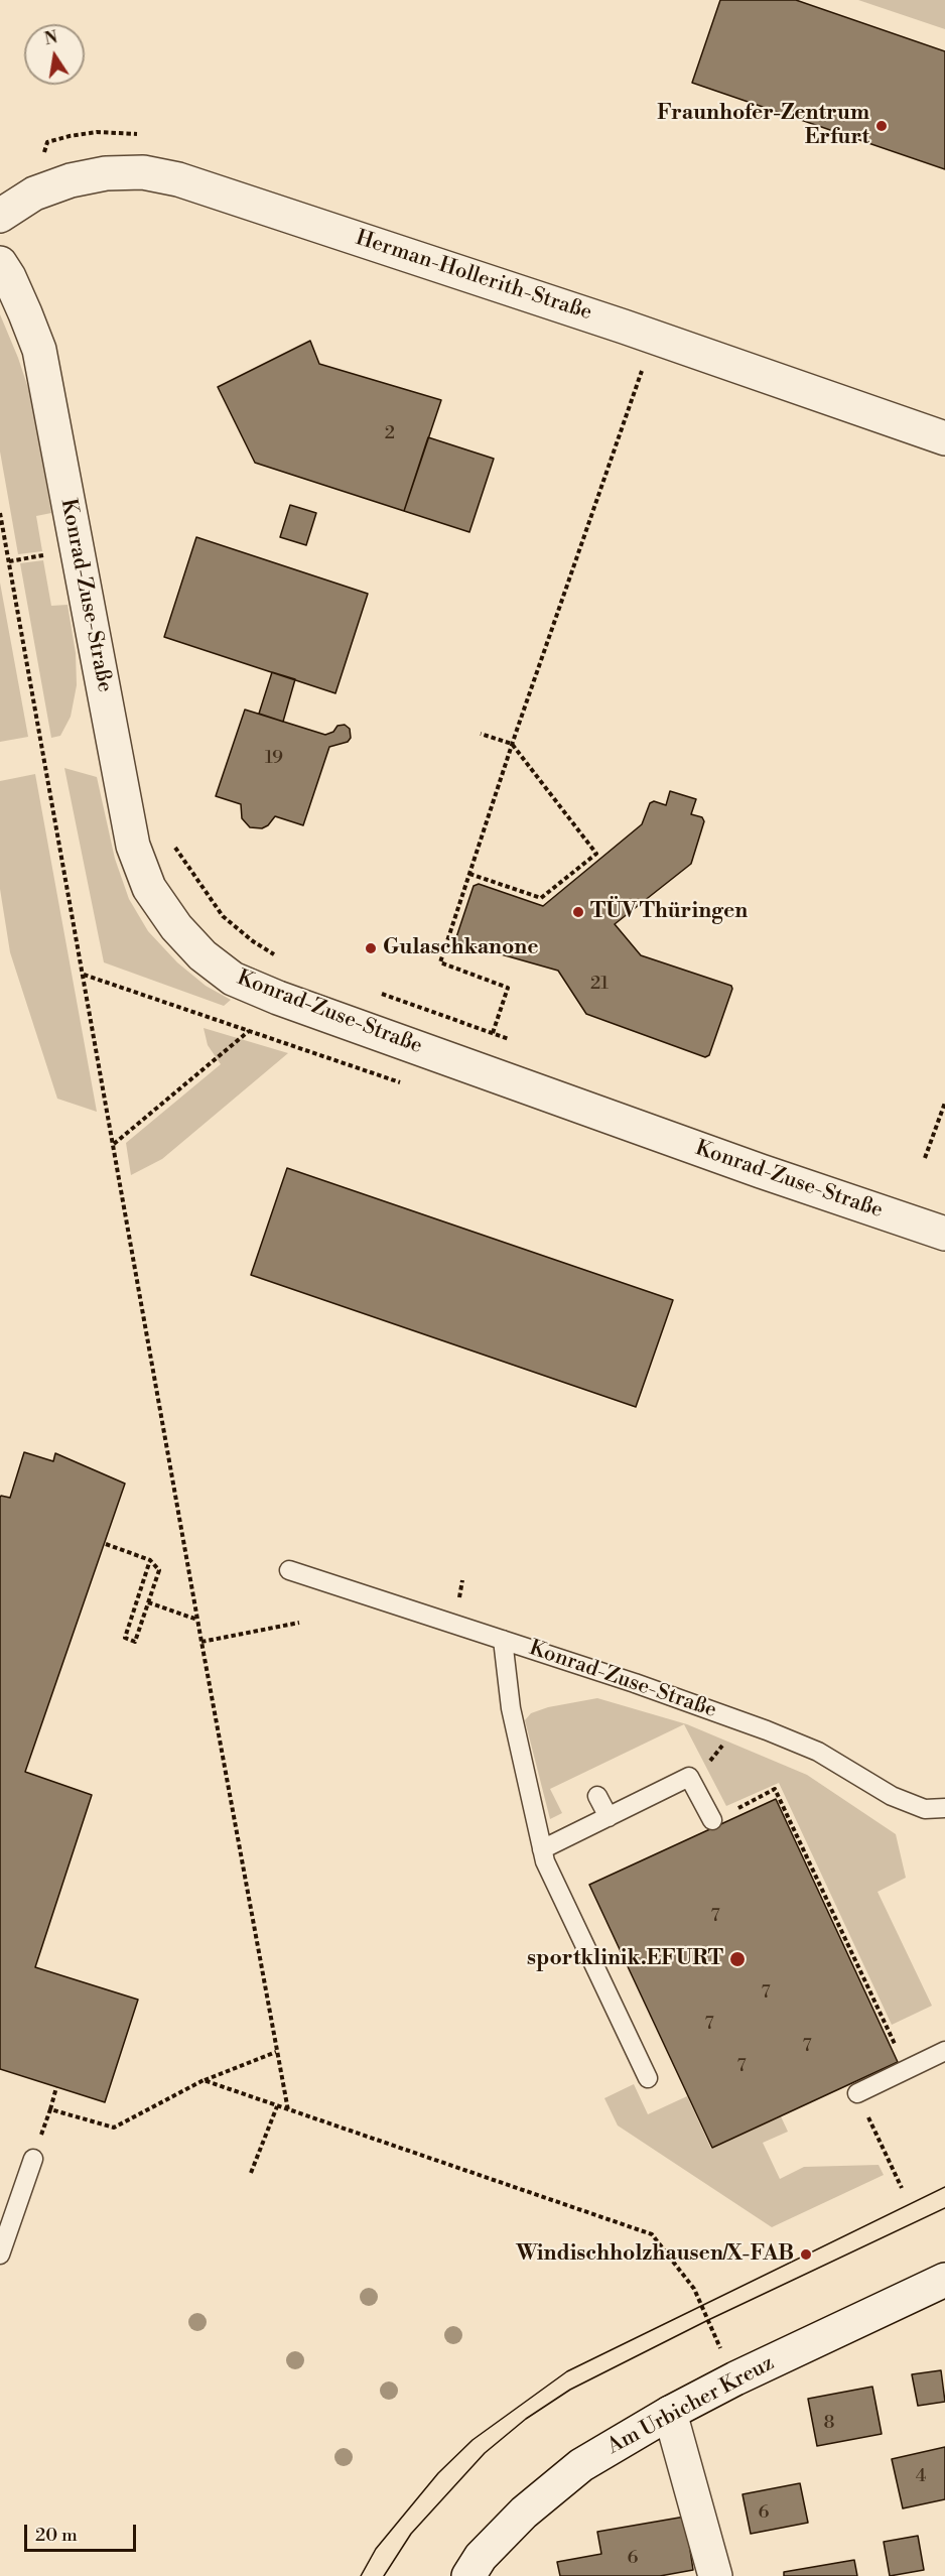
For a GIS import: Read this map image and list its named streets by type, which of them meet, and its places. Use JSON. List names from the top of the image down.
{
  "streets": {
    "street": ["Herman-Hollerith-Straße", "Konrad-Zuse-Straße", "Am Urbicher Kreuz"]
  },
  "places": [
    "Fraunhofer-Zentrum Erfurt",
    "TÜV Thüringen",
    "Gulaschkanone",
    "sportklinik.EFURT",
    "Windischholzhausen/X-FAB"
  ],
  "house_numbers": [
    "2",
    "19",
    "21",
    "7",
    "7",
    "7",
    "7",
    "7",
    "8",
    "4",
    "6",
    "6"
  ],
  "scale_bar": "20 m",
  "north": "top"
}
